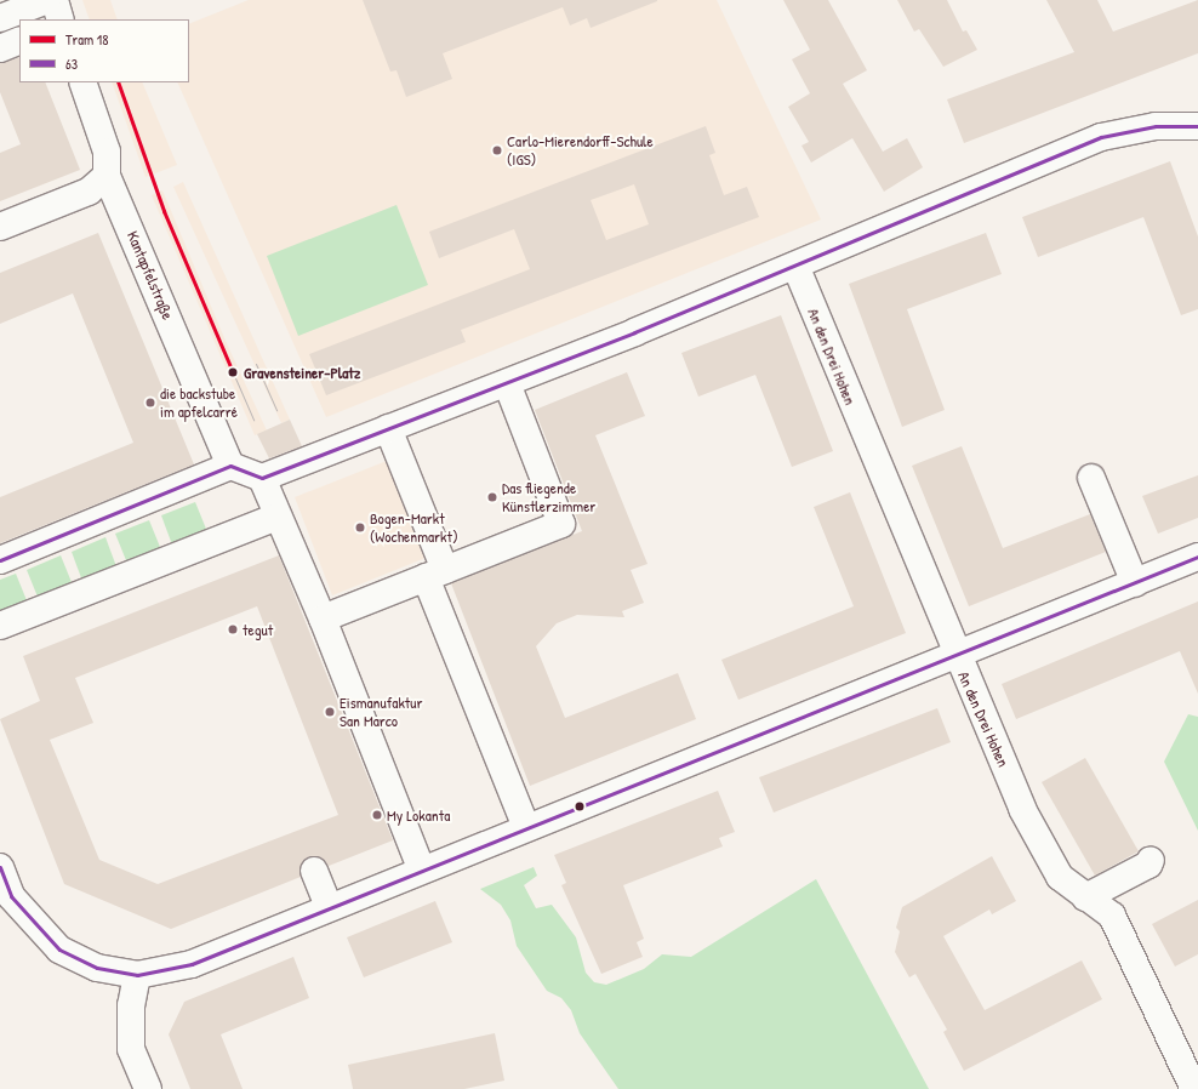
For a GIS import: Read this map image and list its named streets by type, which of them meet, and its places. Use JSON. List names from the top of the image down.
{
  "streets": {
    "street": ["Kantapfelstraße", "An den Drei Hohen"]
  },
  "places": [
    "Carlo-Mierendorff-Schule (IGS)",
    "Gravensteiner-Platz",
    "die backstube im apfelcarré",
    "Das fliegende Künstlerzimmer",
    "Bogen-Markt (Wochenmarkt)",
    "tegut",
    "Eismanufaktur San Marco",
    "My Lokanta"
  ],
  "lines": ["tram line 18", "transit line 63"],
  "legend": ["Tram 18", "63"]
}
